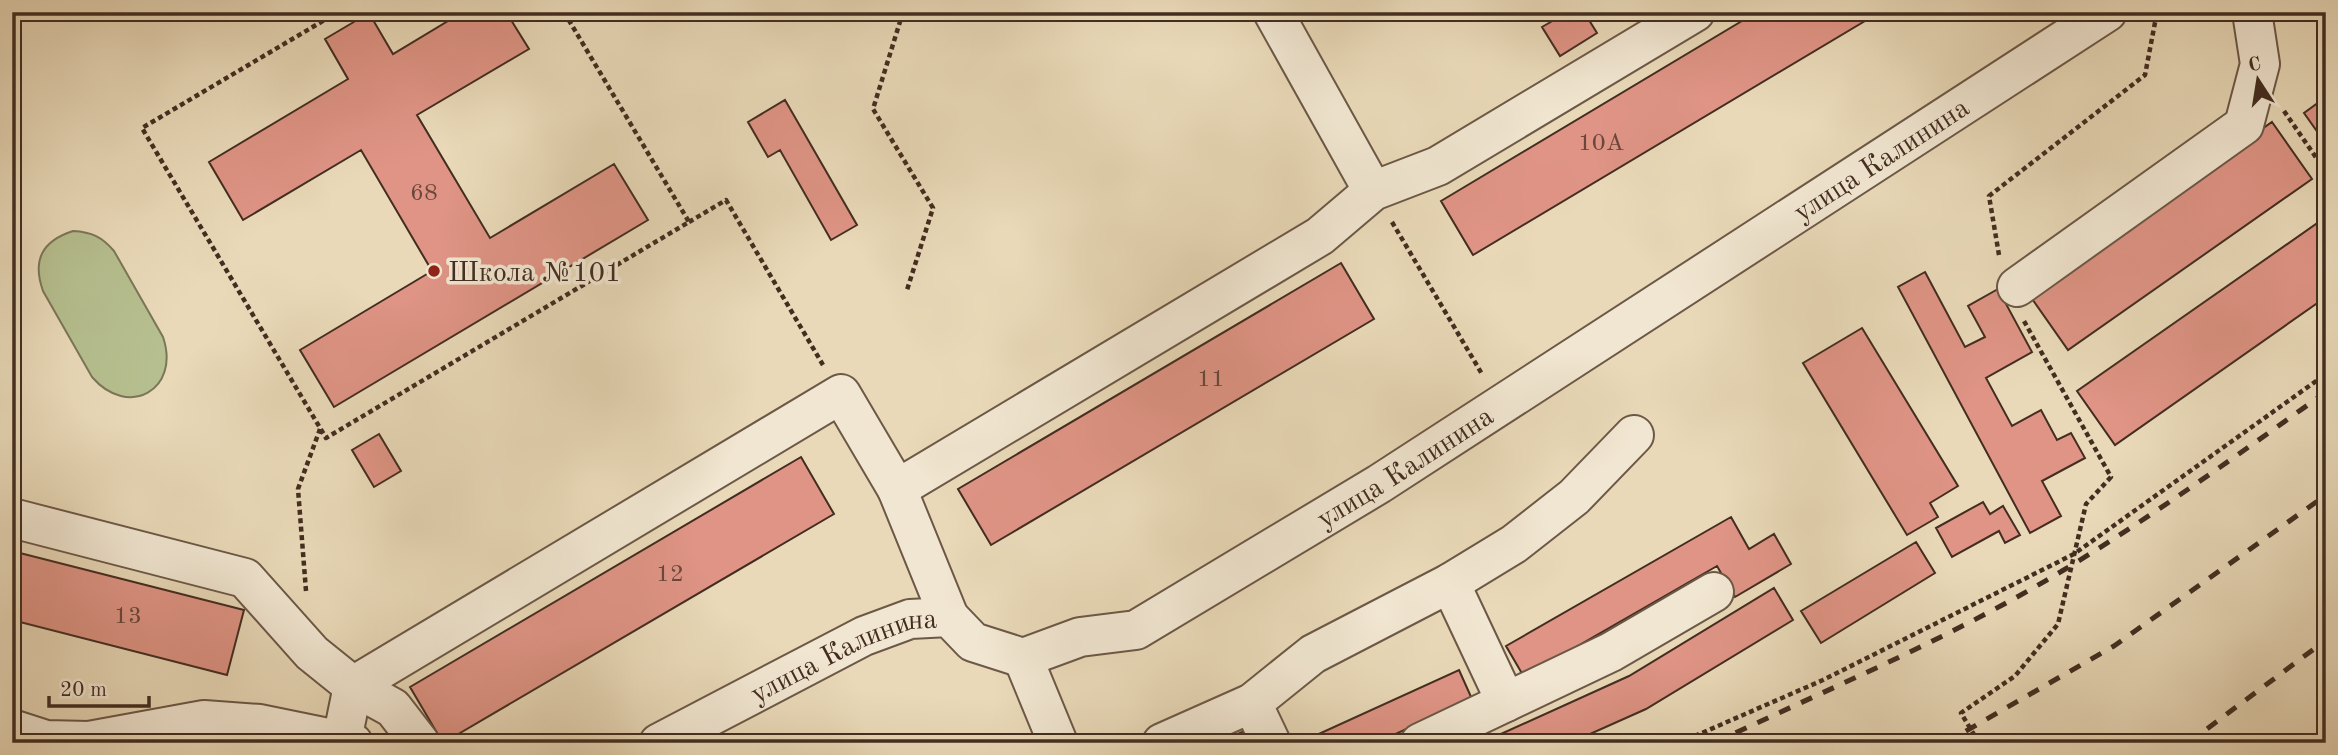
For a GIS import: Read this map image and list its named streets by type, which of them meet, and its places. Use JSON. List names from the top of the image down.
{
  "streets": {
    "street": ["улица Калинина"]
  },
  "places": ["Школа №101"],
  "house_numbers": [
    "10А",
    "68",
    "11",
    "12",
    "13"
  ],
  "scale_bar": "20 m",
  "north": "top"
}
